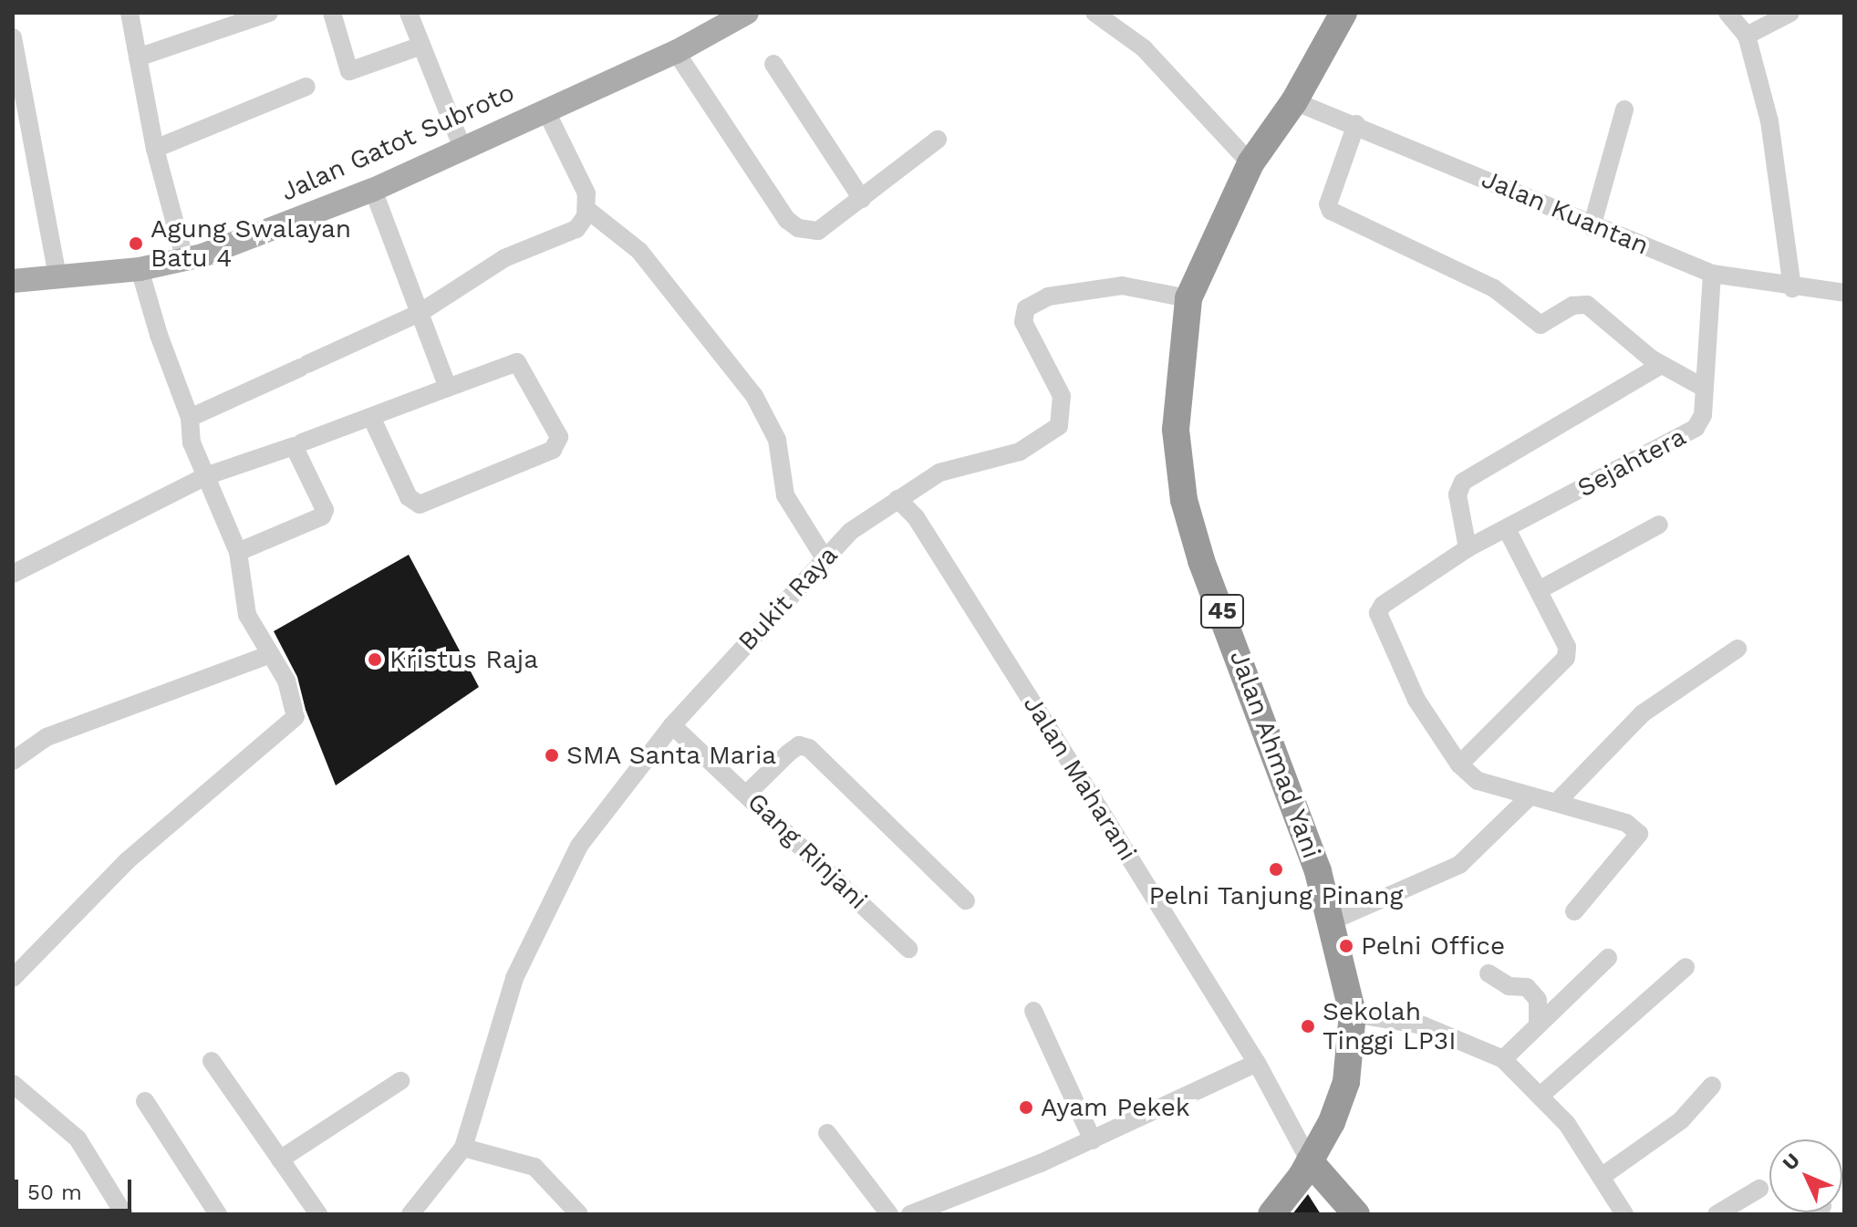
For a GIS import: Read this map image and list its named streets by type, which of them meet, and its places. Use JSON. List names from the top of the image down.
{
  "streets": {
    "highway": ["45", "Jalan Ahmad Yani"],
    "main road": ["Jalan Gatot Subroto"],
    "street": [
      "Jalan Kuantan",
      "Sejahtera",
      "Bukit Raya",
      "Jalan Maharani",
      "Gang Rinjani"
    ]
  },
  "crossings": [
    ["Jalan Kuantan", "Sejahtera"],
    ["Jalan Kuantan", "Jalan Ahmad Yani"],
    ["Bukit Raya", "Jalan Ahmad Yani"],
    ["Bukit Raya", "Jalan Maharani"],
    ["Bukit Raya", "Gang Rinjani"],
    ["Jalan Ahmad Yani", "Jalan Maharani"]
  ],
  "places": [
    "Agung Swalayan Batu 4",
    "Kristus Raja",
    "SMA Santa Maria",
    "Pelni Tanjung Pinang",
    "Pelni Office",
    "Sekolah Tinggi LP3I",
    "Ayam Pekek"
  ],
  "scale_bar": "50 m",
  "north": "top left"
}
